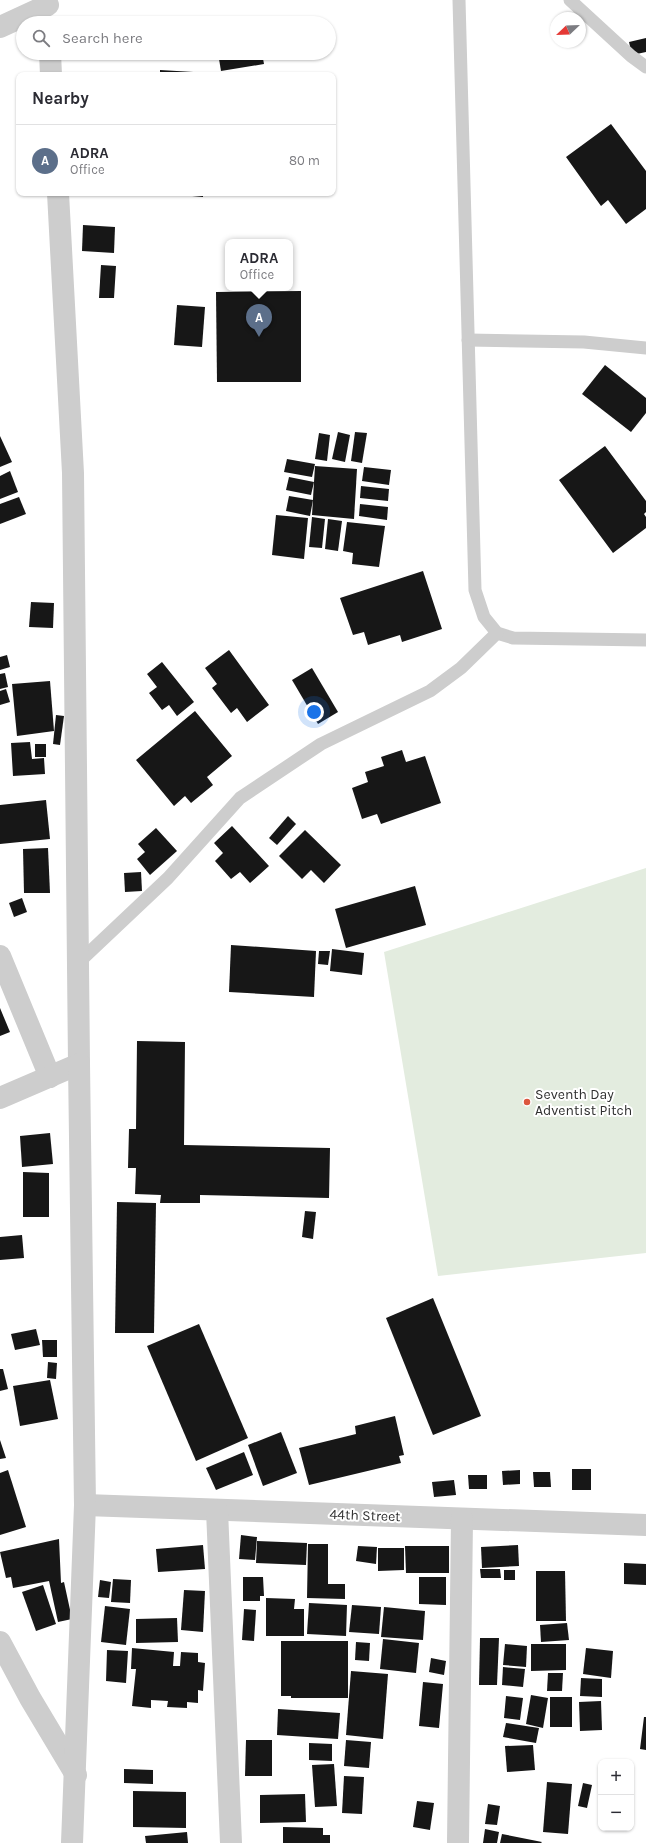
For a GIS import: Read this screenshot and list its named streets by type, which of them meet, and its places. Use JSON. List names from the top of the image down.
{
  "streets": {
    "street": ["44th Street"]
  },
  "places": ["Seventh Day Adventist Pitch"],
  "north": "bottom left",
  "page": {
    "search": "Search here",
    "heading": "Nearby",
    "list": [
      {
        "mark": "A",
        "name": "ADRA",
        "note": "Office",
        "value": "80 m"
      }
    ],
    "popup": ["ADRA", "Office"],
    "pins": "A",
    "map_buttons": ["+", "−"]
  }
}
